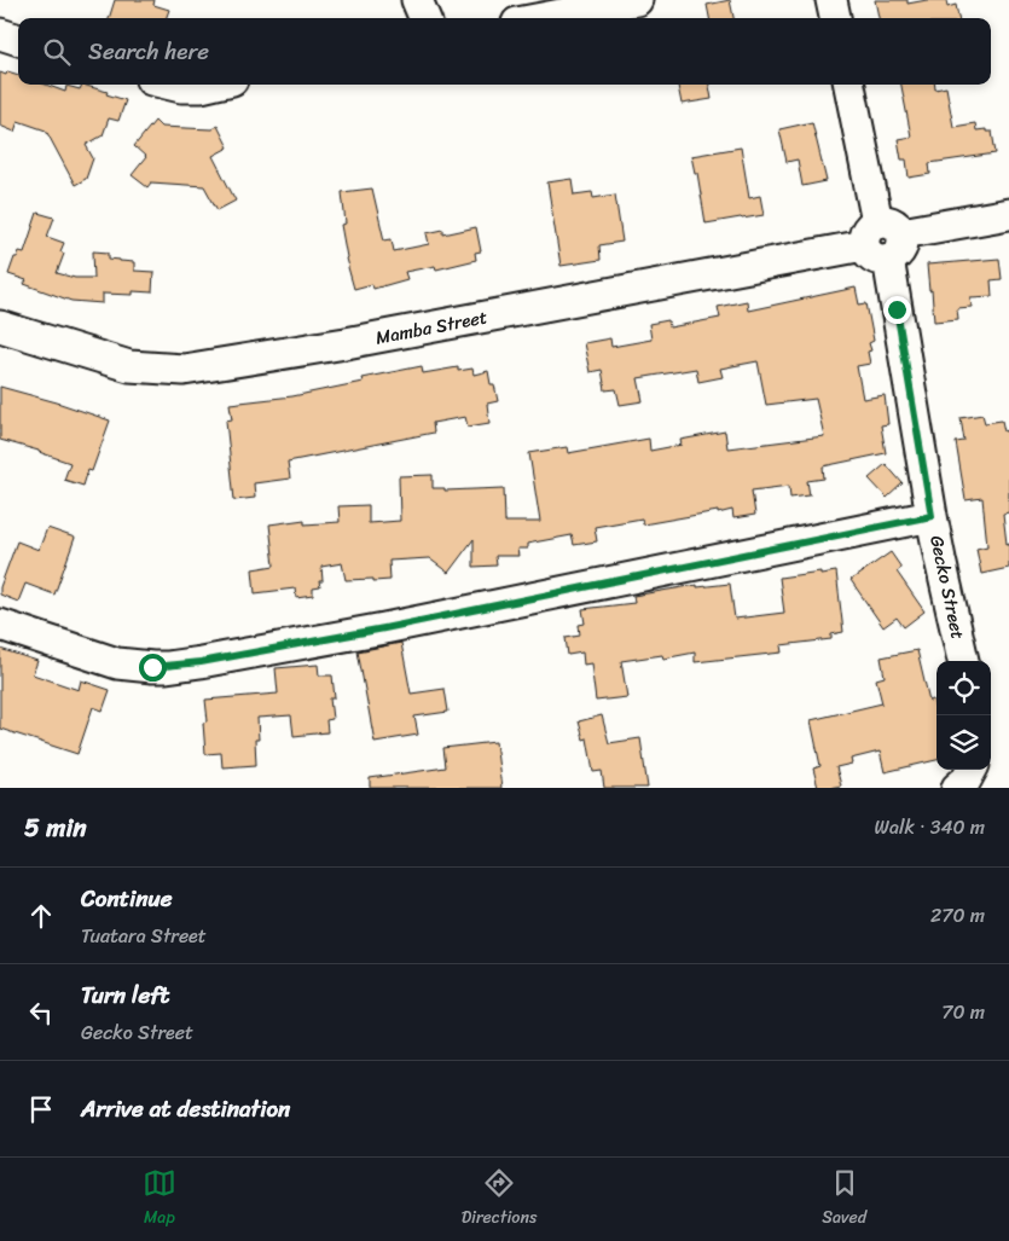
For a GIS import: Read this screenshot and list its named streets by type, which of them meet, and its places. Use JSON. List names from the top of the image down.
{
  "streets": {
    "street": ["Mamba Street", "Gecko Street"]
  },
  "crossings": [
    ["Mamba Street", "Gecko Street"]
  ],
  "page": {
    "search": "Search here",
    "heading": ["5 min", "Walk · 340 m"],
    "list": [
      ["Continue", "Tuatara Street", "270 m"],
      ["Turn left", "Gecko Street", "70 m"],
      "Arrive at destination"
    ],
    "nav": ["Map", "Directions", "Saved"]
  }
}
